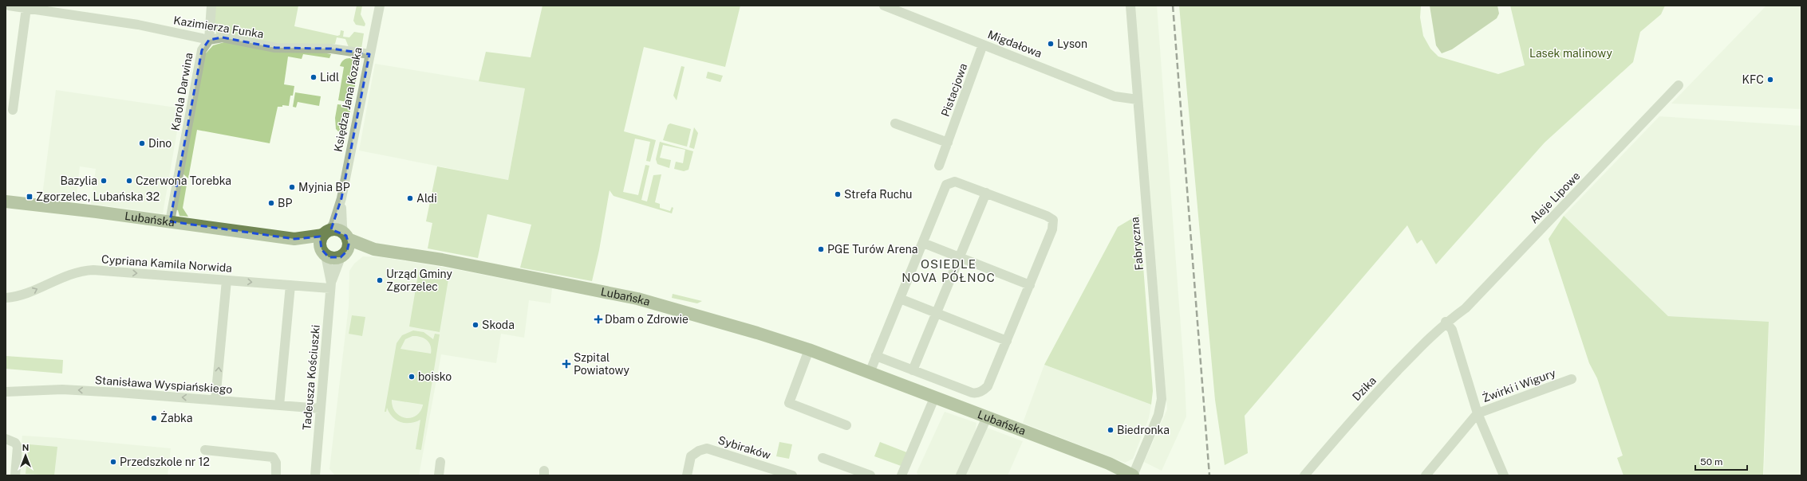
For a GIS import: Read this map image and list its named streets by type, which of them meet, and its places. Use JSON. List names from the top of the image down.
{
  "streets": {
    "main road": ["Lubańska"],
    "street": [
      "Kazimierza Funka",
      "Migdałowa",
      "Pistacjowa",
      "Karola Darwina",
      "Księdza Jana Kozaka",
      "Aleje Lipowe",
      "Fabryczna",
      "Cypriana Kamila Norwida",
      "Tadeusza Kościuszki",
      "Stanisława Wyspiańskiego",
      "Żwirki i Wigury",
      "Dzika",
      "Sybiraków"
    ]
  },
  "crossings": [
    ["Kazimierza Funka", "Karola Darwina"],
    ["Kazimierza Funka", "Księdza Jana Kozaka"],
    ["Migdałowa", "Pistacjowa"],
    ["Migdałowa", "Fabryczna"],
    ["Karola Darwina", "Lubańska"],
    ["Księdza Jana Kozaka", "Lubańska"],
    ["Księdza Jana Kozaka", "Tadeusza Kościuszki"],
    ["Aleje Lipowe", "Dzika"],
    ["Lubańska", "Fabryczna"],
    ["Lubańska", "Tadeusza Kościuszki"],
    ["Cypriana Kamila Norwida", "Tadeusza Kościuszki"],
    ["Tadeusza Kościuszki", "Stanisława Wyspiańskiego"]
  ],
  "one_way": ["Cypriana Kamila Norwida", "Stanisława Wyspiańskiego"],
  "districts": ["OSIEDLE NOVA PÓŁNOC"],
  "parks": ["Lasek malinowy"],
  "places": {
    "other": [
      "Lyson",
      "Lidl",
      "KFC",
      "Dino",
      "Bazylia",
      "Czerwona Torebka",
      "Myjnia BP",
      "Strefa Ruchu",
      "Aldi",
      "BP",
      "PGE Turów Arena",
      "Urząd Gminy Zgorzelec",
      "Skoda",
      "boisko",
      "Żabka",
      "Biedronka",
      "Przedszkole nr 12"
    ],
    "transit": ["Zgorzelec, Lubańska 32"],
    "health": ["Dbam o Zdrowie", "Szpital Powiatowy"]
  },
  "scale_bar": "50 m",
  "north": "top"
}
